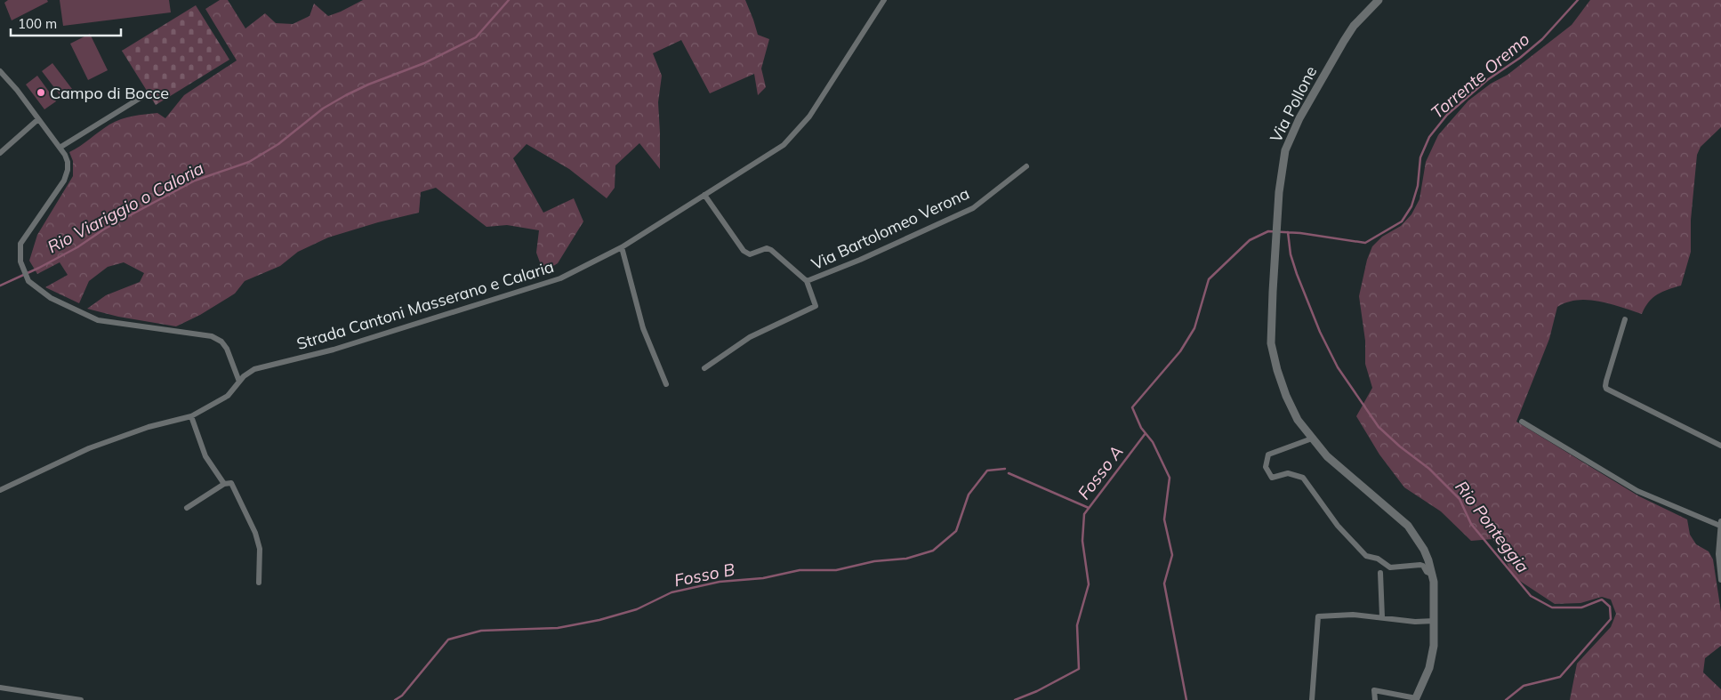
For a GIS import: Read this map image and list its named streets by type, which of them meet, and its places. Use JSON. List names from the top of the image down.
{
  "streets": {
    "street": ["Via Pollone", "Via Bartolomeo Verona", "Strada Cantoni Masserano e Calaria"]
  },
  "crossings": [
    ["Via Bartolomeo Verona", "Strada Cantoni Masserano e Calaria"]
  ],
  "water": [
    "Torrente Oremo",
    "Rio Viariggio o Caloria",
    "Fosso A",
    "Rio Ponteggia",
    "Fosso B"
  ],
  "places": ["Campo di Bocce"],
  "scale_bar": "100 m"
}
